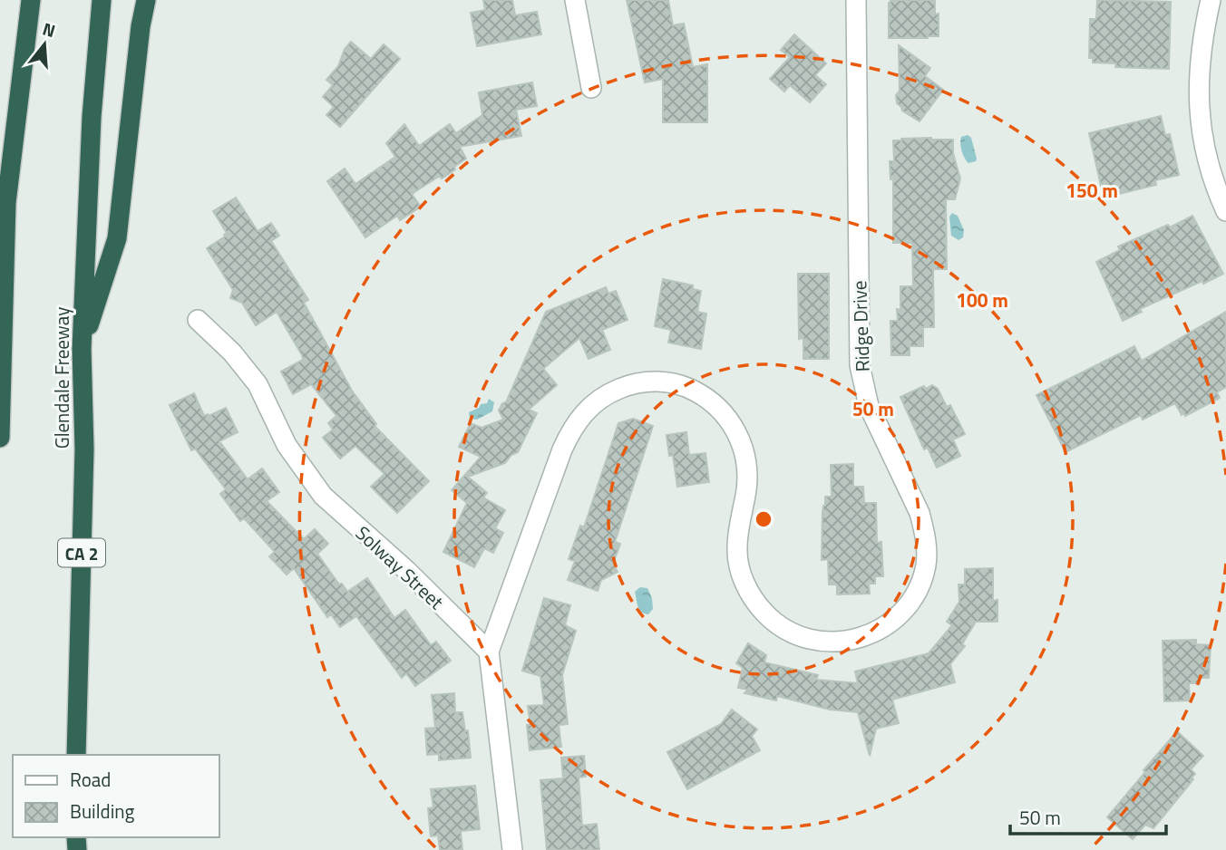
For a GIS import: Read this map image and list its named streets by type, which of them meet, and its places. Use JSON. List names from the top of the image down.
{
  "streets": {
    "highway": ["Glendale Freeway", "CA 2"],
    "street": ["Ridge Drive", "Solway Street"]
  },
  "crossings": [
    ["Ridge Drive", "Solway Street"]
  ],
  "legend": ["Road", "Building"],
  "scale_bar": "50 m",
  "north": "top",
  "rings": ["150 m", "100 m", "50 m"]
}
